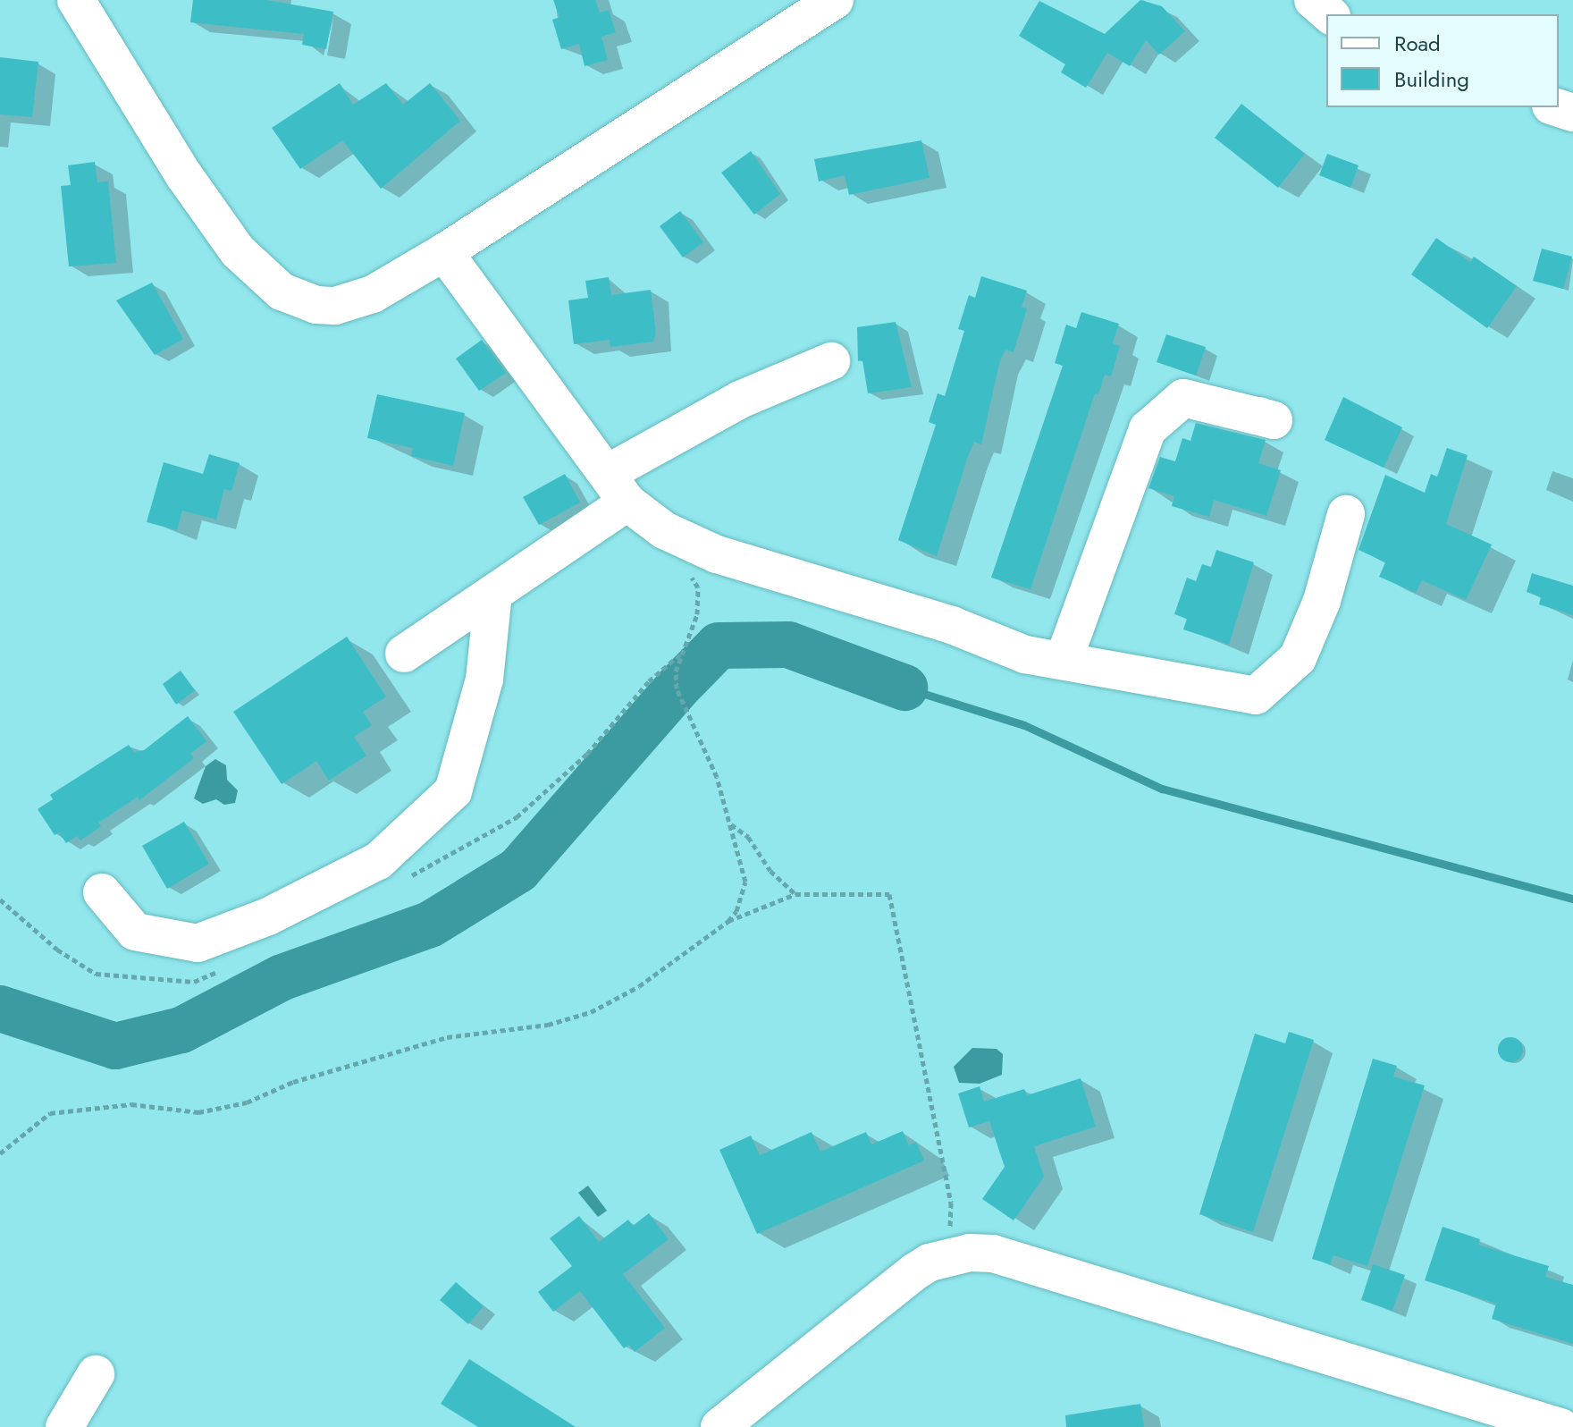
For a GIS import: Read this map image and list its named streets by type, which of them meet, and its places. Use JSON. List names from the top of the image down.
{
  "legend": ["Road", "Building"]
}
